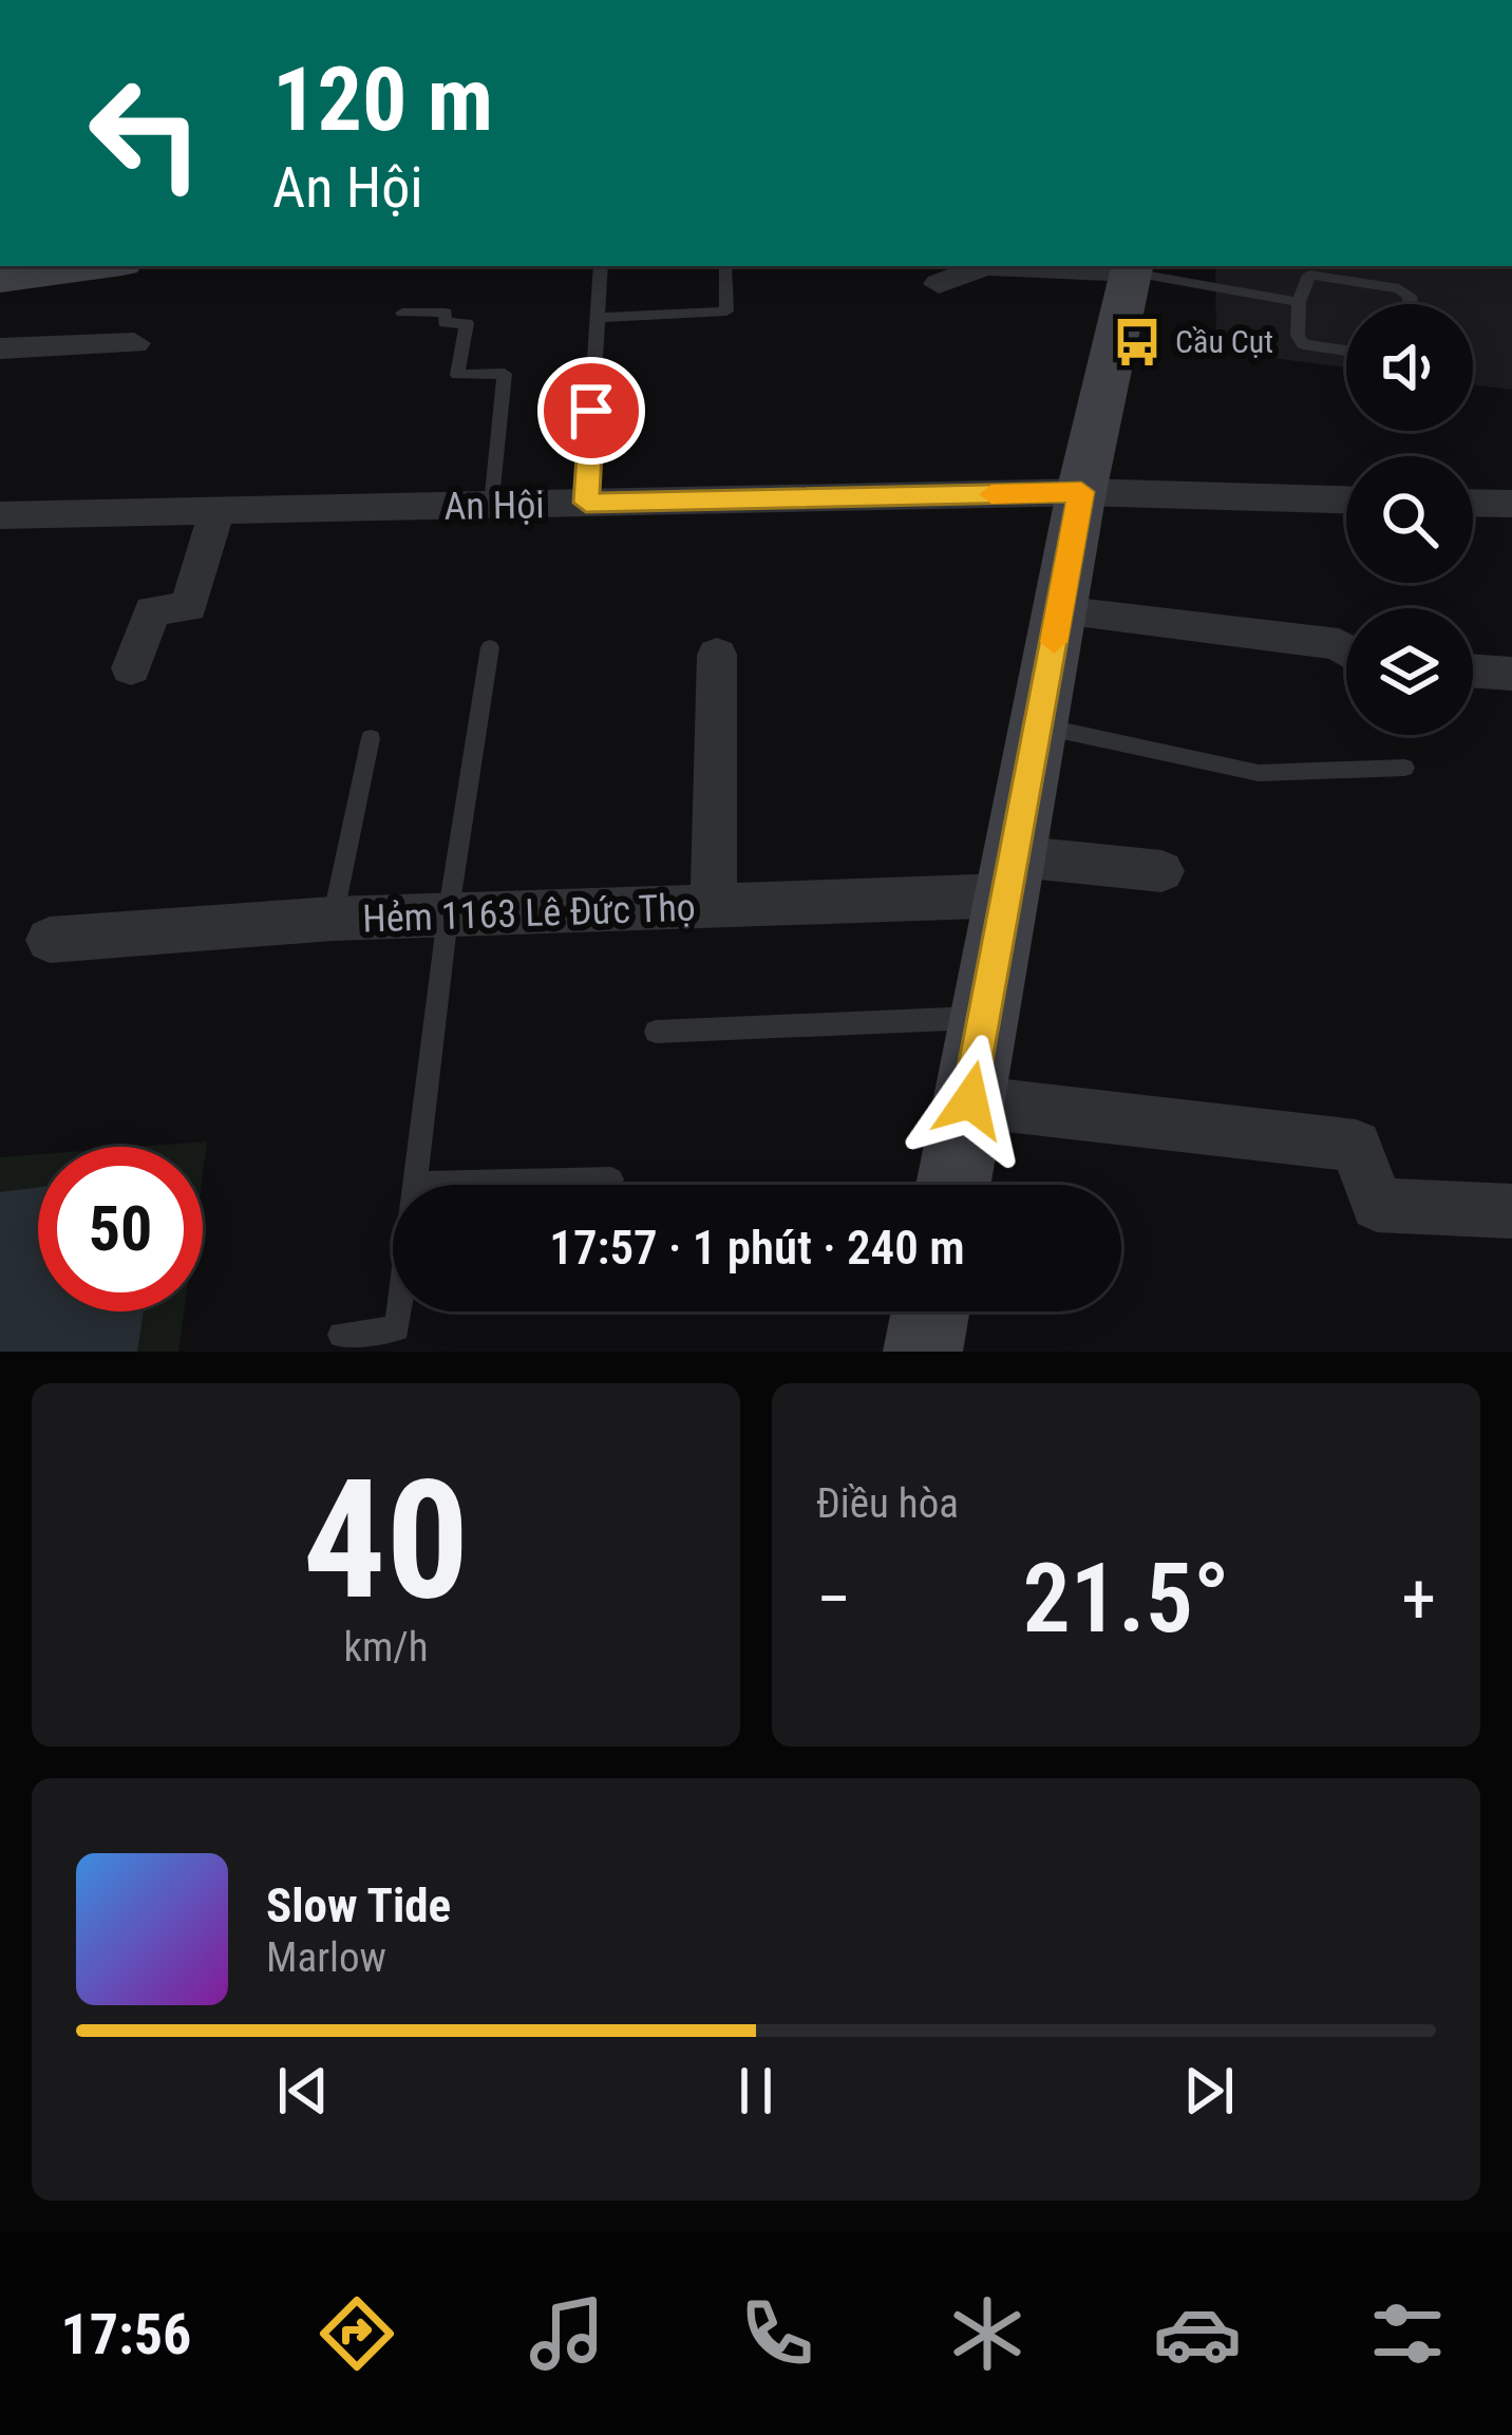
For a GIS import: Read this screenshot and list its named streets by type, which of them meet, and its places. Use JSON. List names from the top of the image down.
{
  "streets": {
    "street": ["An Hội", "Hẻm 1163 Lê Đức Thọ"]
  },
  "places": {
    "bus stop": ["Cầu Cụt"]
  },
  "page": {
    "turn": ["120 m", "An Hội"],
    "limit": "50",
    "trip": "17:57 · 1 phút · 240 m",
    "tile": [
      ["40", "km/h"],
      "Điều hòa"
    ],
    "heat": ["−", "21.5°", "+"],
    "song": ["Slow Tide", "Marlow"],
    "tabs": "17:56"
  }
}
